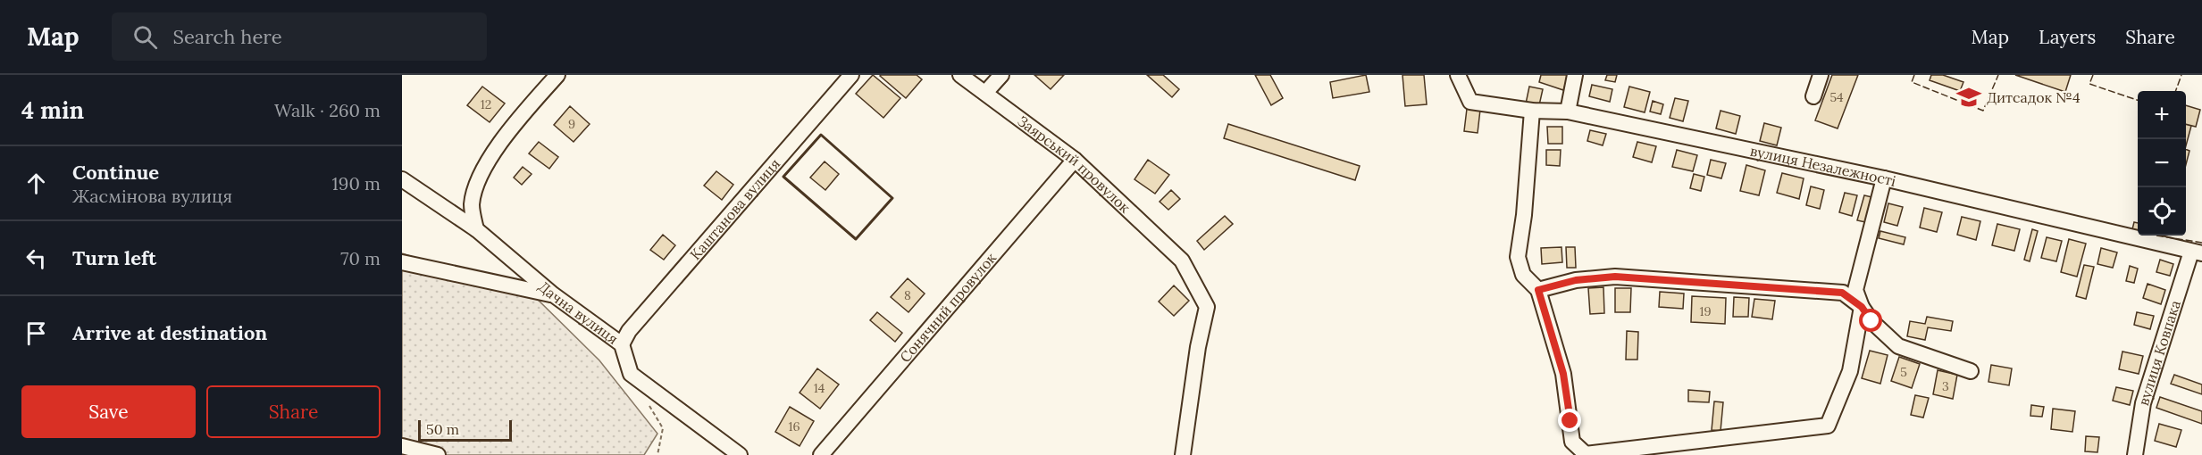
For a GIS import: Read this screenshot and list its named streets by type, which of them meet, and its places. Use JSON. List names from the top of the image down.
{
  "streets": {
    "street": [
      "Заярський провулок",
      "вулиця Незалежності",
      "Каштанова вулиця",
      "Сонячний провулок",
      "Дачна вулиця",
      "вулиця Ковпака"
    ]
  },
  "crossings": [
    ["Заярський провулок", "Сонячний провулок"],
    ["вулиця Незалежності", "вулиця Ковпака"],
    ["Каштанова вулиця", "Дачна вулиця"]
  ],
  "places": {
    "school or university": ["Дитсадок №4"]
  },
  "house_numbers": [
    "54",
    "12",
    "9",
    "8",
    "19",
    "5",
    "3",
    "14",
    "16"
  ],
  "scale_bar": "50 m",
  "page": {
    "header": "Map",
    "search": "Search here",
    "nav": ["Map", "Layers", "Share"],
    "heading": ["4 min", "Walk · 260 m"],
    "map_buttons": ["+", "−"],
    "list": [
      ["Continue", "Жасмінова вулиця", "190 m"],
      ["Turn left", "70 m"],
      "Arrive at destination"
    ],
    "buttons": ["Save", "Share"],
    "scale": "50 m"
  }
}
